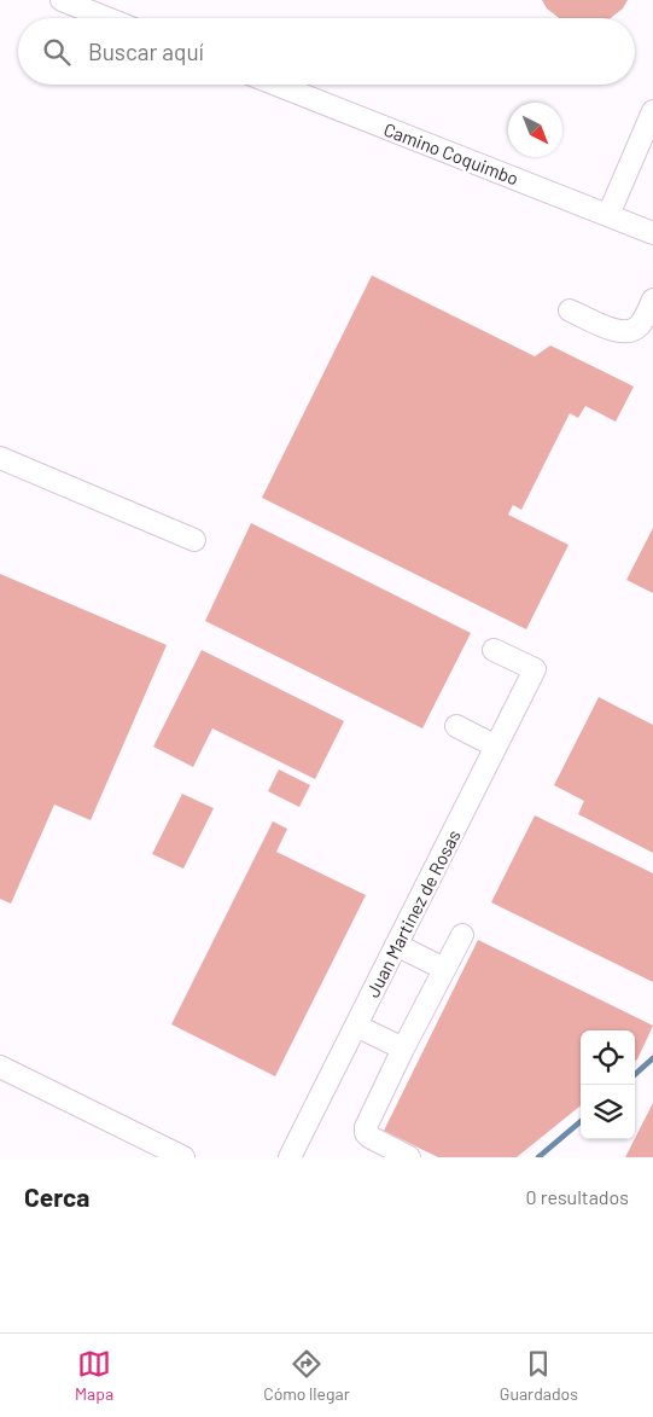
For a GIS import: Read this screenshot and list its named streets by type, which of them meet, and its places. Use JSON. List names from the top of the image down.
{
  "streets": {
    "street": ["Camino Coquimbo", "Juan Martinez de Rosas"]
  },
  "north": "bottom right",
  "page": {
    "search": "Buscar aquí",
    "heading": ["Cerca", "0 resultados"],
    "nav": ["Mapa", "Cómo llegar", "Guardados"]
  }
}
